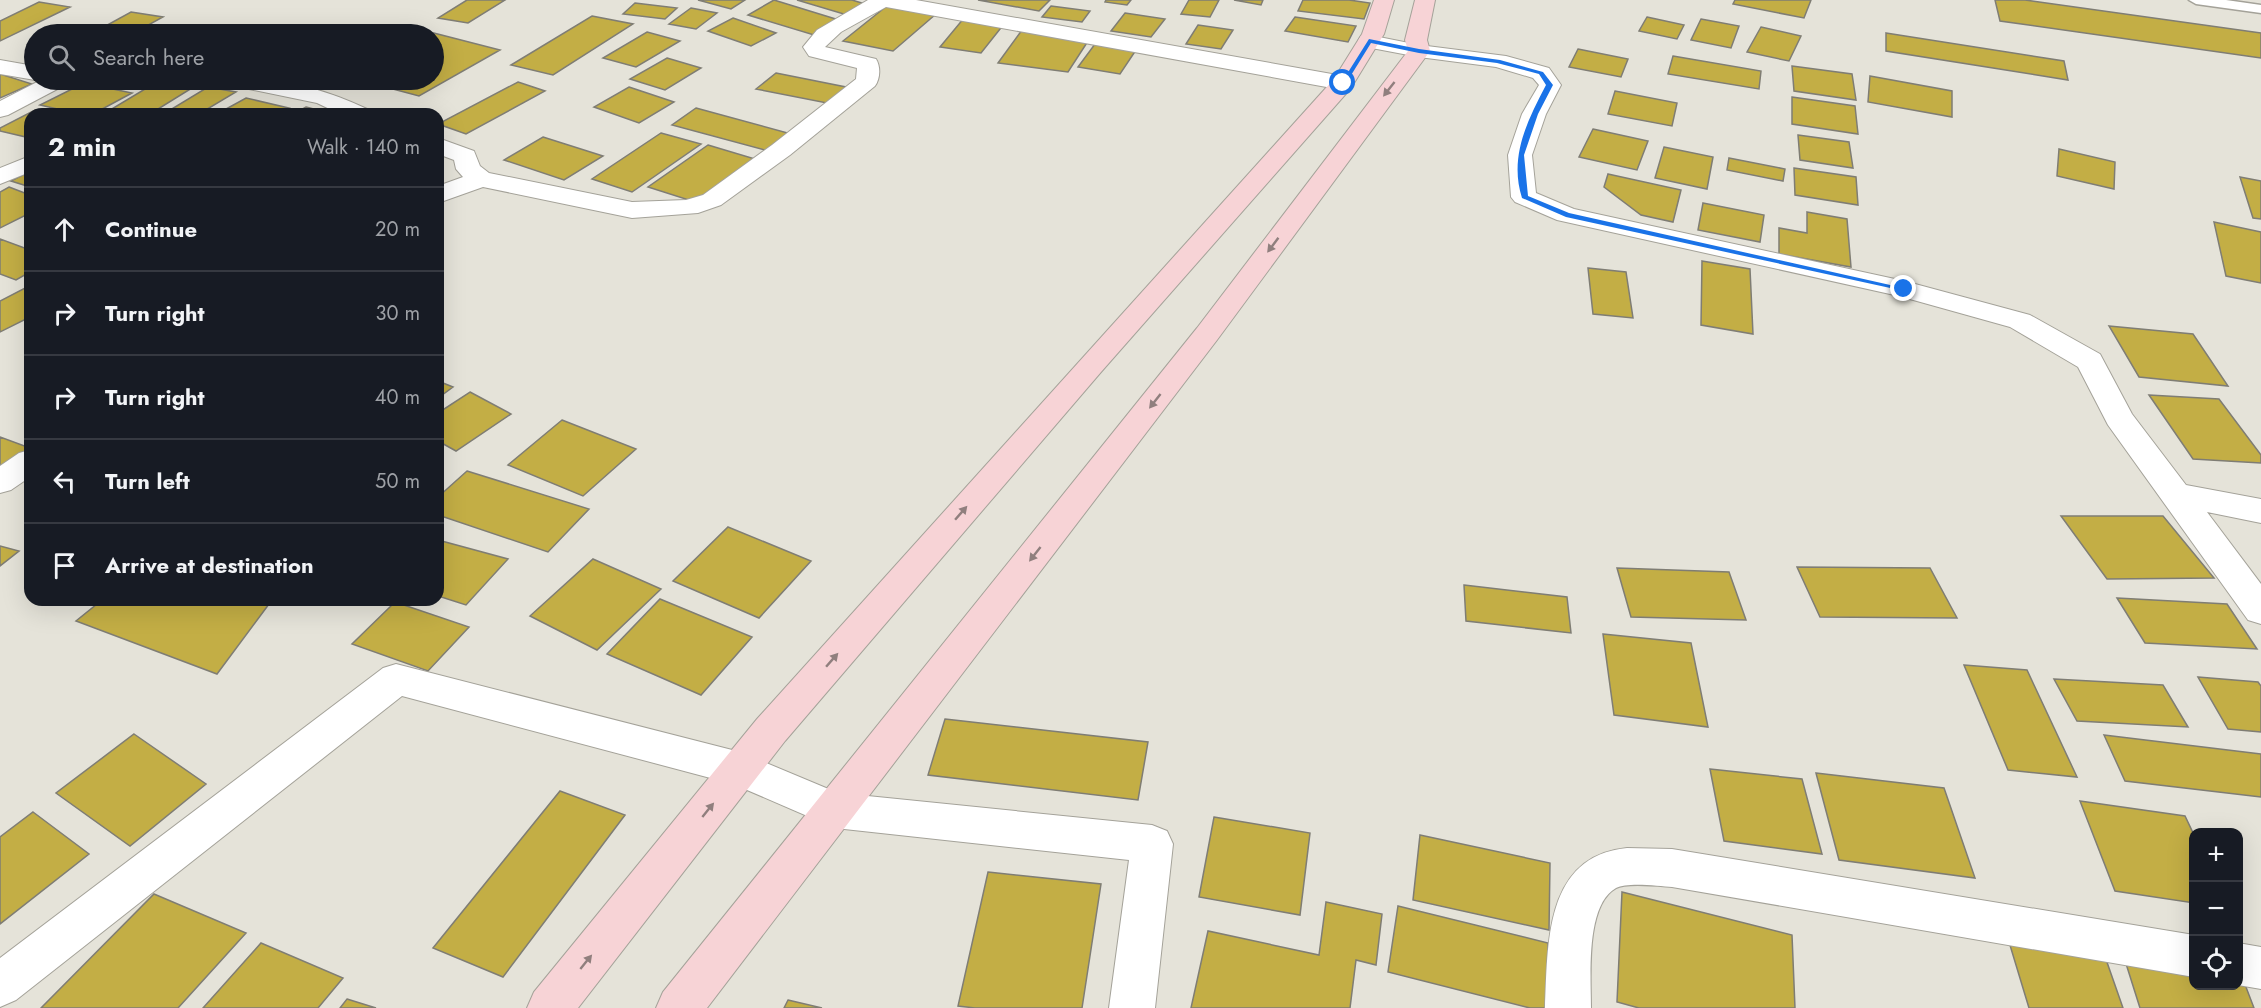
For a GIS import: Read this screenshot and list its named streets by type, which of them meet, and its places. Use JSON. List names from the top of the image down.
{
  "page": {
    "search": "Search here",
    "heading": ["2 min", "Walk · 140 m"],
    "list": [
      ["Continue", "20 m"],
      ["Turn right", "30 m"],
      ["Turn right", "40 m"],
      ["Turn left", "50 m"],
      "Arrive at destination"
    ],
    "map_buttons": ["+", "−"]
  }
}
